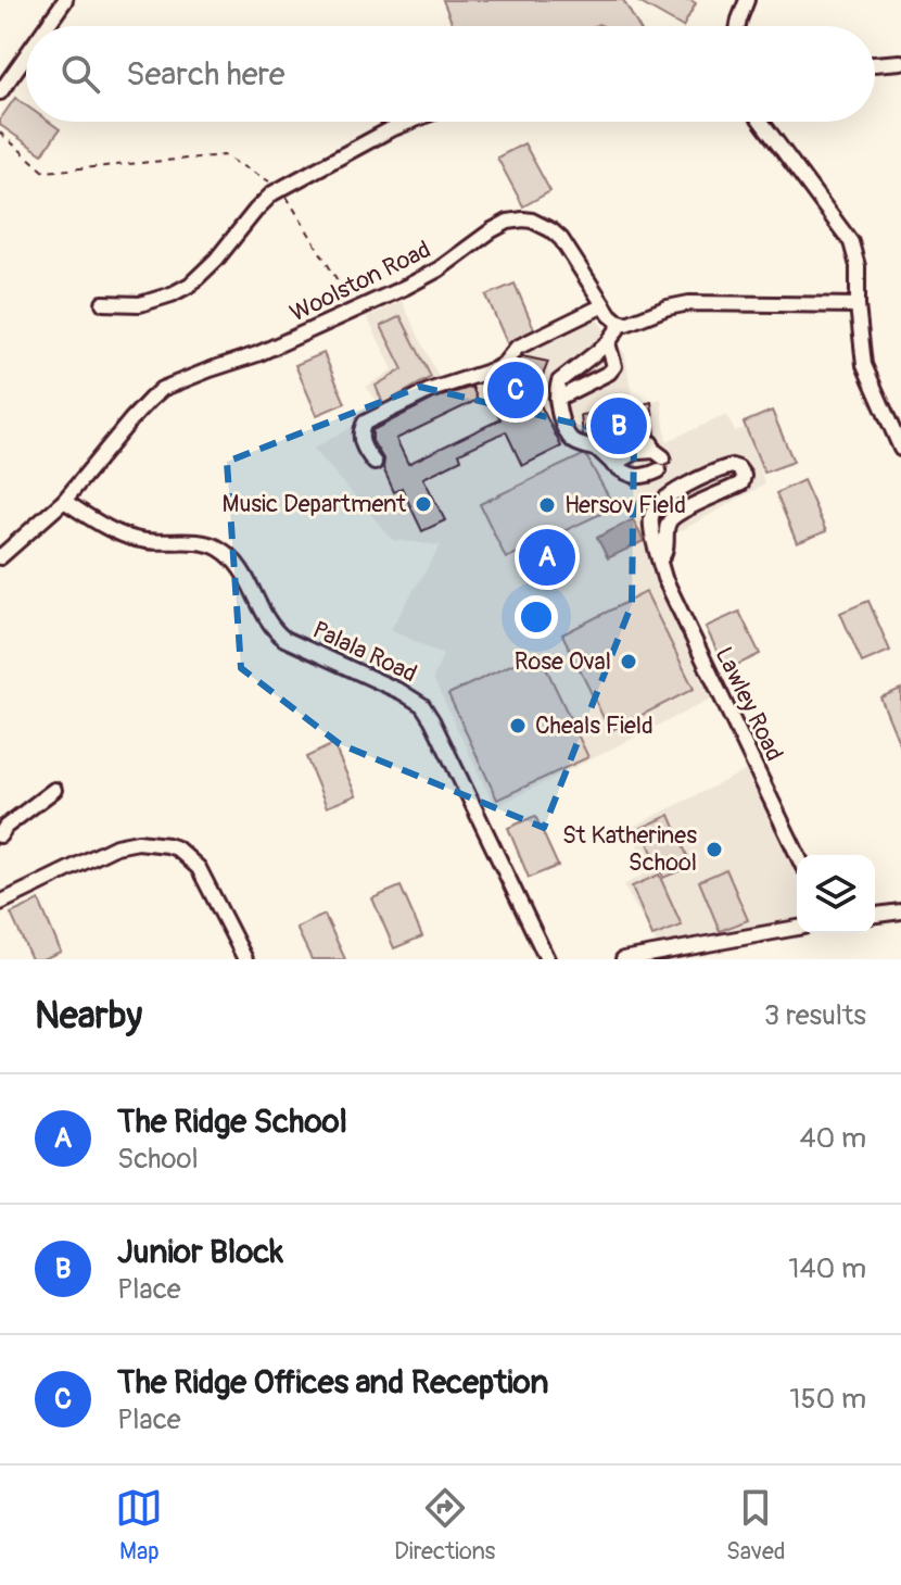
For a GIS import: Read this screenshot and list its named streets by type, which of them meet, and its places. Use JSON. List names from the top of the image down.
{
  "streets": {
    "street": ["Woolston Road", "Palala Road", "Lawley Road"]
  },
  "crossings": [
    ["Woolston Road", "Palala Road"]
  ],
  "places": [
    "Music Department",
    "Hersov Field",
    "Rose Oval",
    "Cheals Field",
    "St Katherines School"
  ],
  "page": {
    "search": "Search here",
    "pins": ["C", "B", "A"],
    "heading": ["Nearby", "3 results"],
    "list": [
      {
        "mark": "A",
        "name": "The Ridge School",
        "note": "School",
        "value": "40 m"
      },
      {
        "mark": "B",
        "name": "Junior Block",
        "note": "Place",
        "value": "140 m"
      },
      {
        "mark": "C",
        "name": "The Ridge Offices and Reception",
        "note": "Place",
        "value": "150 m"
      }
    ],
    "nav": ["Map", "Directions", "Saved"]
  }
}
